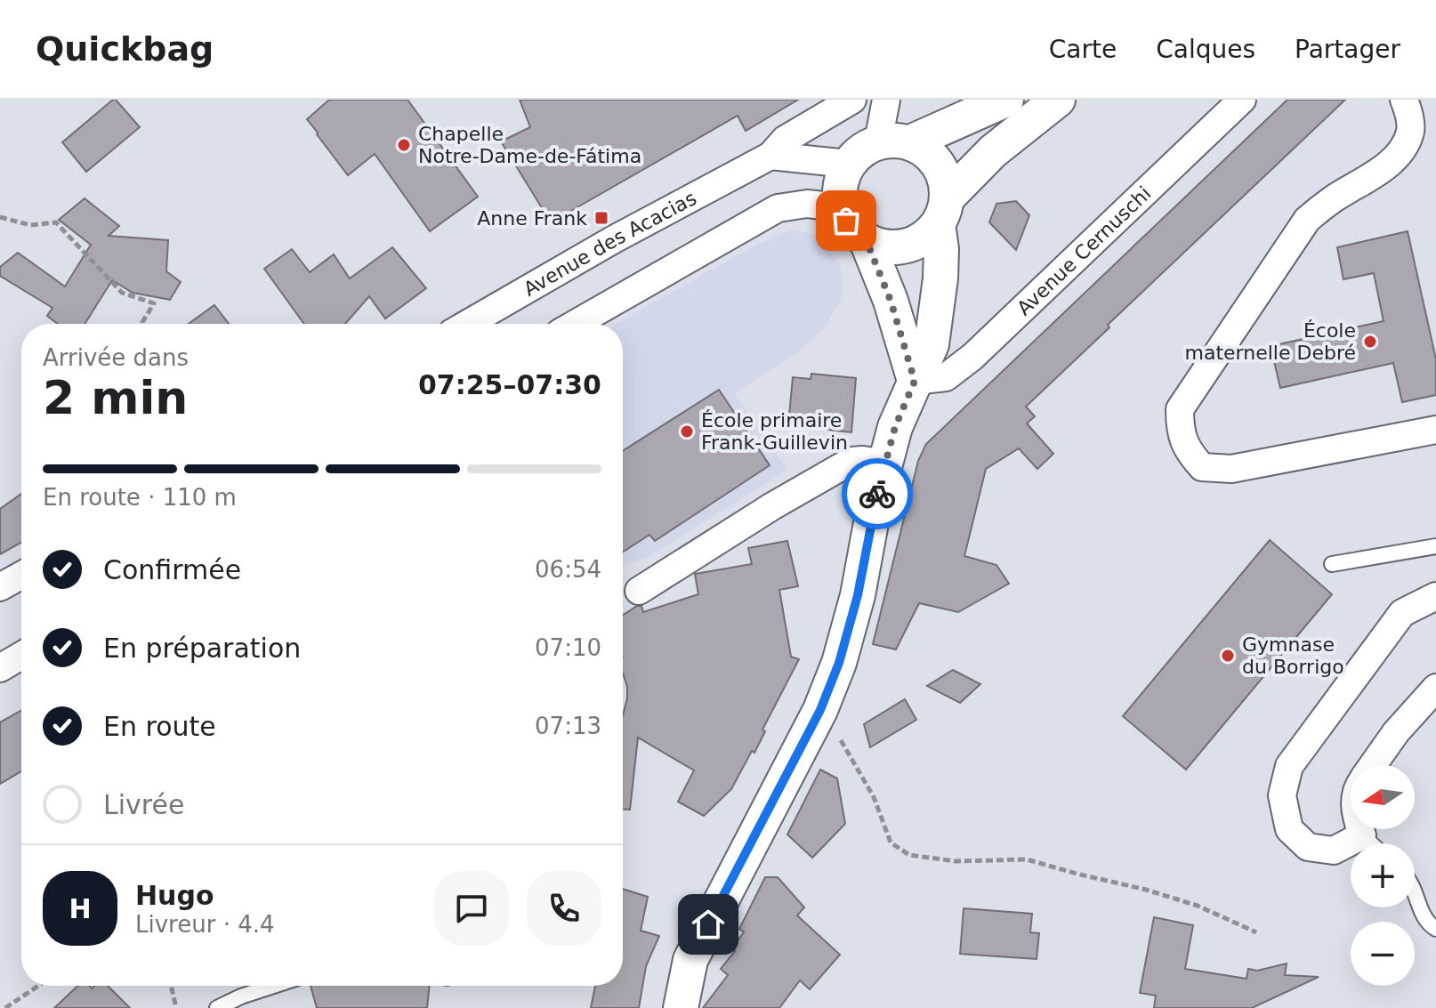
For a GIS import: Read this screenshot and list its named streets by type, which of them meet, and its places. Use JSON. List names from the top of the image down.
{
  "streets": {
    "street": ["Avenue des Acacias", "Avenue Cernuschi"]
  },
  "places": {
    "other": [
      "Chapelle Notre-Dame-de-Fátima",
      "École maternelle Debré",
      "École primaire Frank-Guillevin",
      "Gymnase du Borrigo"
    ],
    "transit": ["Anne Frank"]
  },
  "north": "left",
  "page": {
    "header": "Quickbag",
    "nav": ["Carte", "Calques", "Partager"],
    "heading": ["2 min", "Arrivée dans", "07:25–07:30"],
    "panel": ["Hugo", "Livreur · 4.4"],
    "bar": "En route · 110 m",
    "list": [
      ["Confirmée", "06:54"],
      ["En préparation", "07:10"],
      ["En route", "07:13"],
      "Livrée"
    ],
    "map_buttons": ["+", "−"],
    "round": "H"
  }
}
